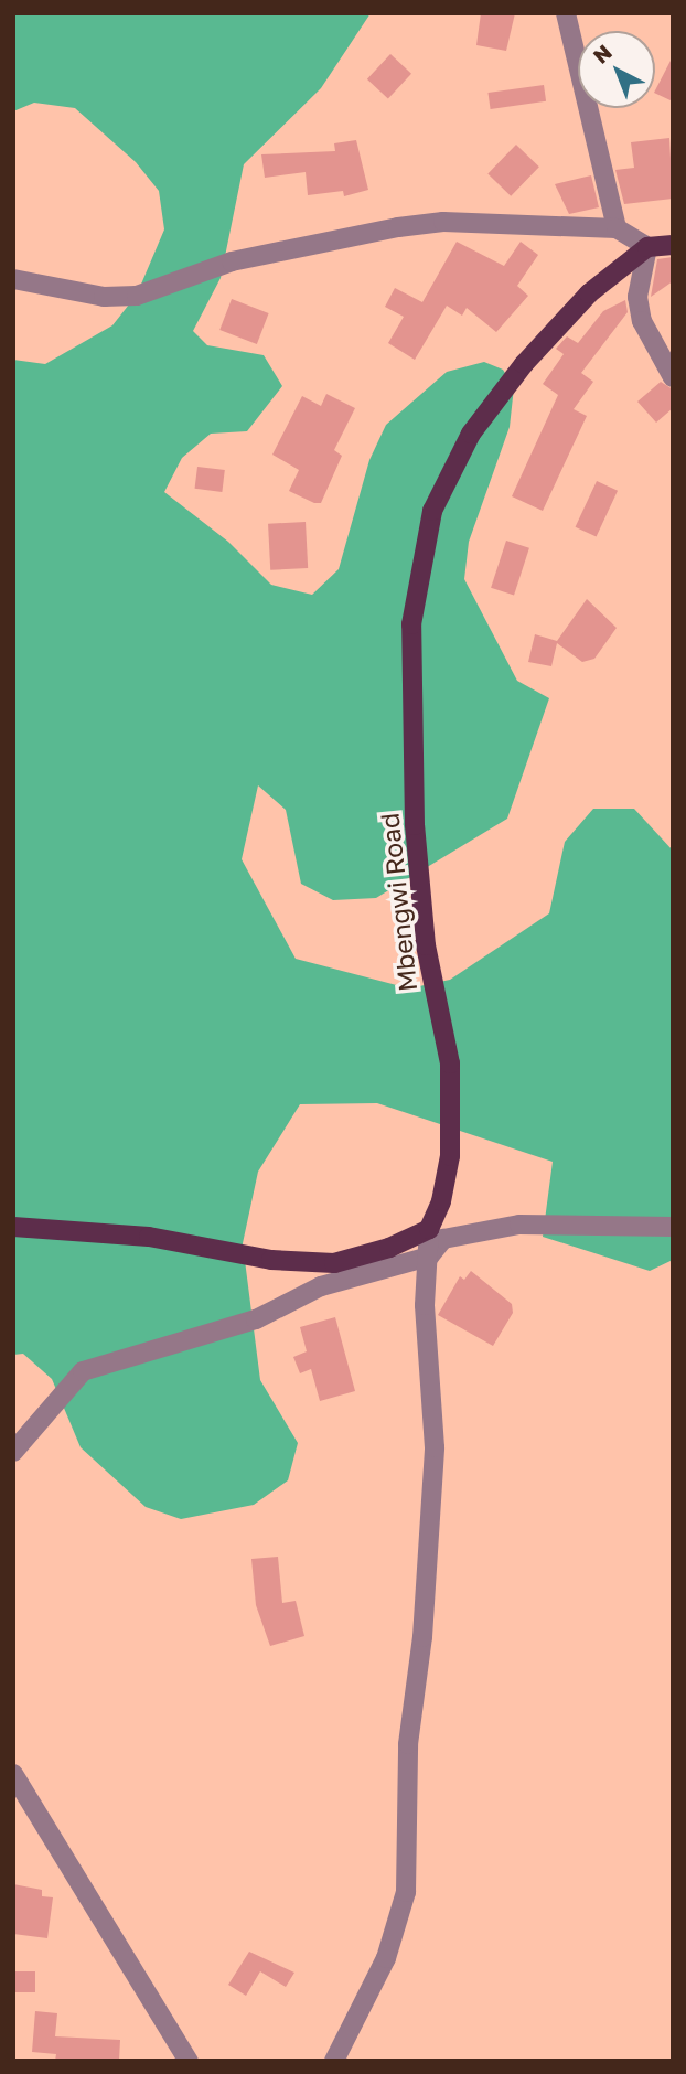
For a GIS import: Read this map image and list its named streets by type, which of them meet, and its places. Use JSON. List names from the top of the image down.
{
  "streets": {
    "main road": ["Mbengwi Road"]
  },
  "north": "top left"
}
